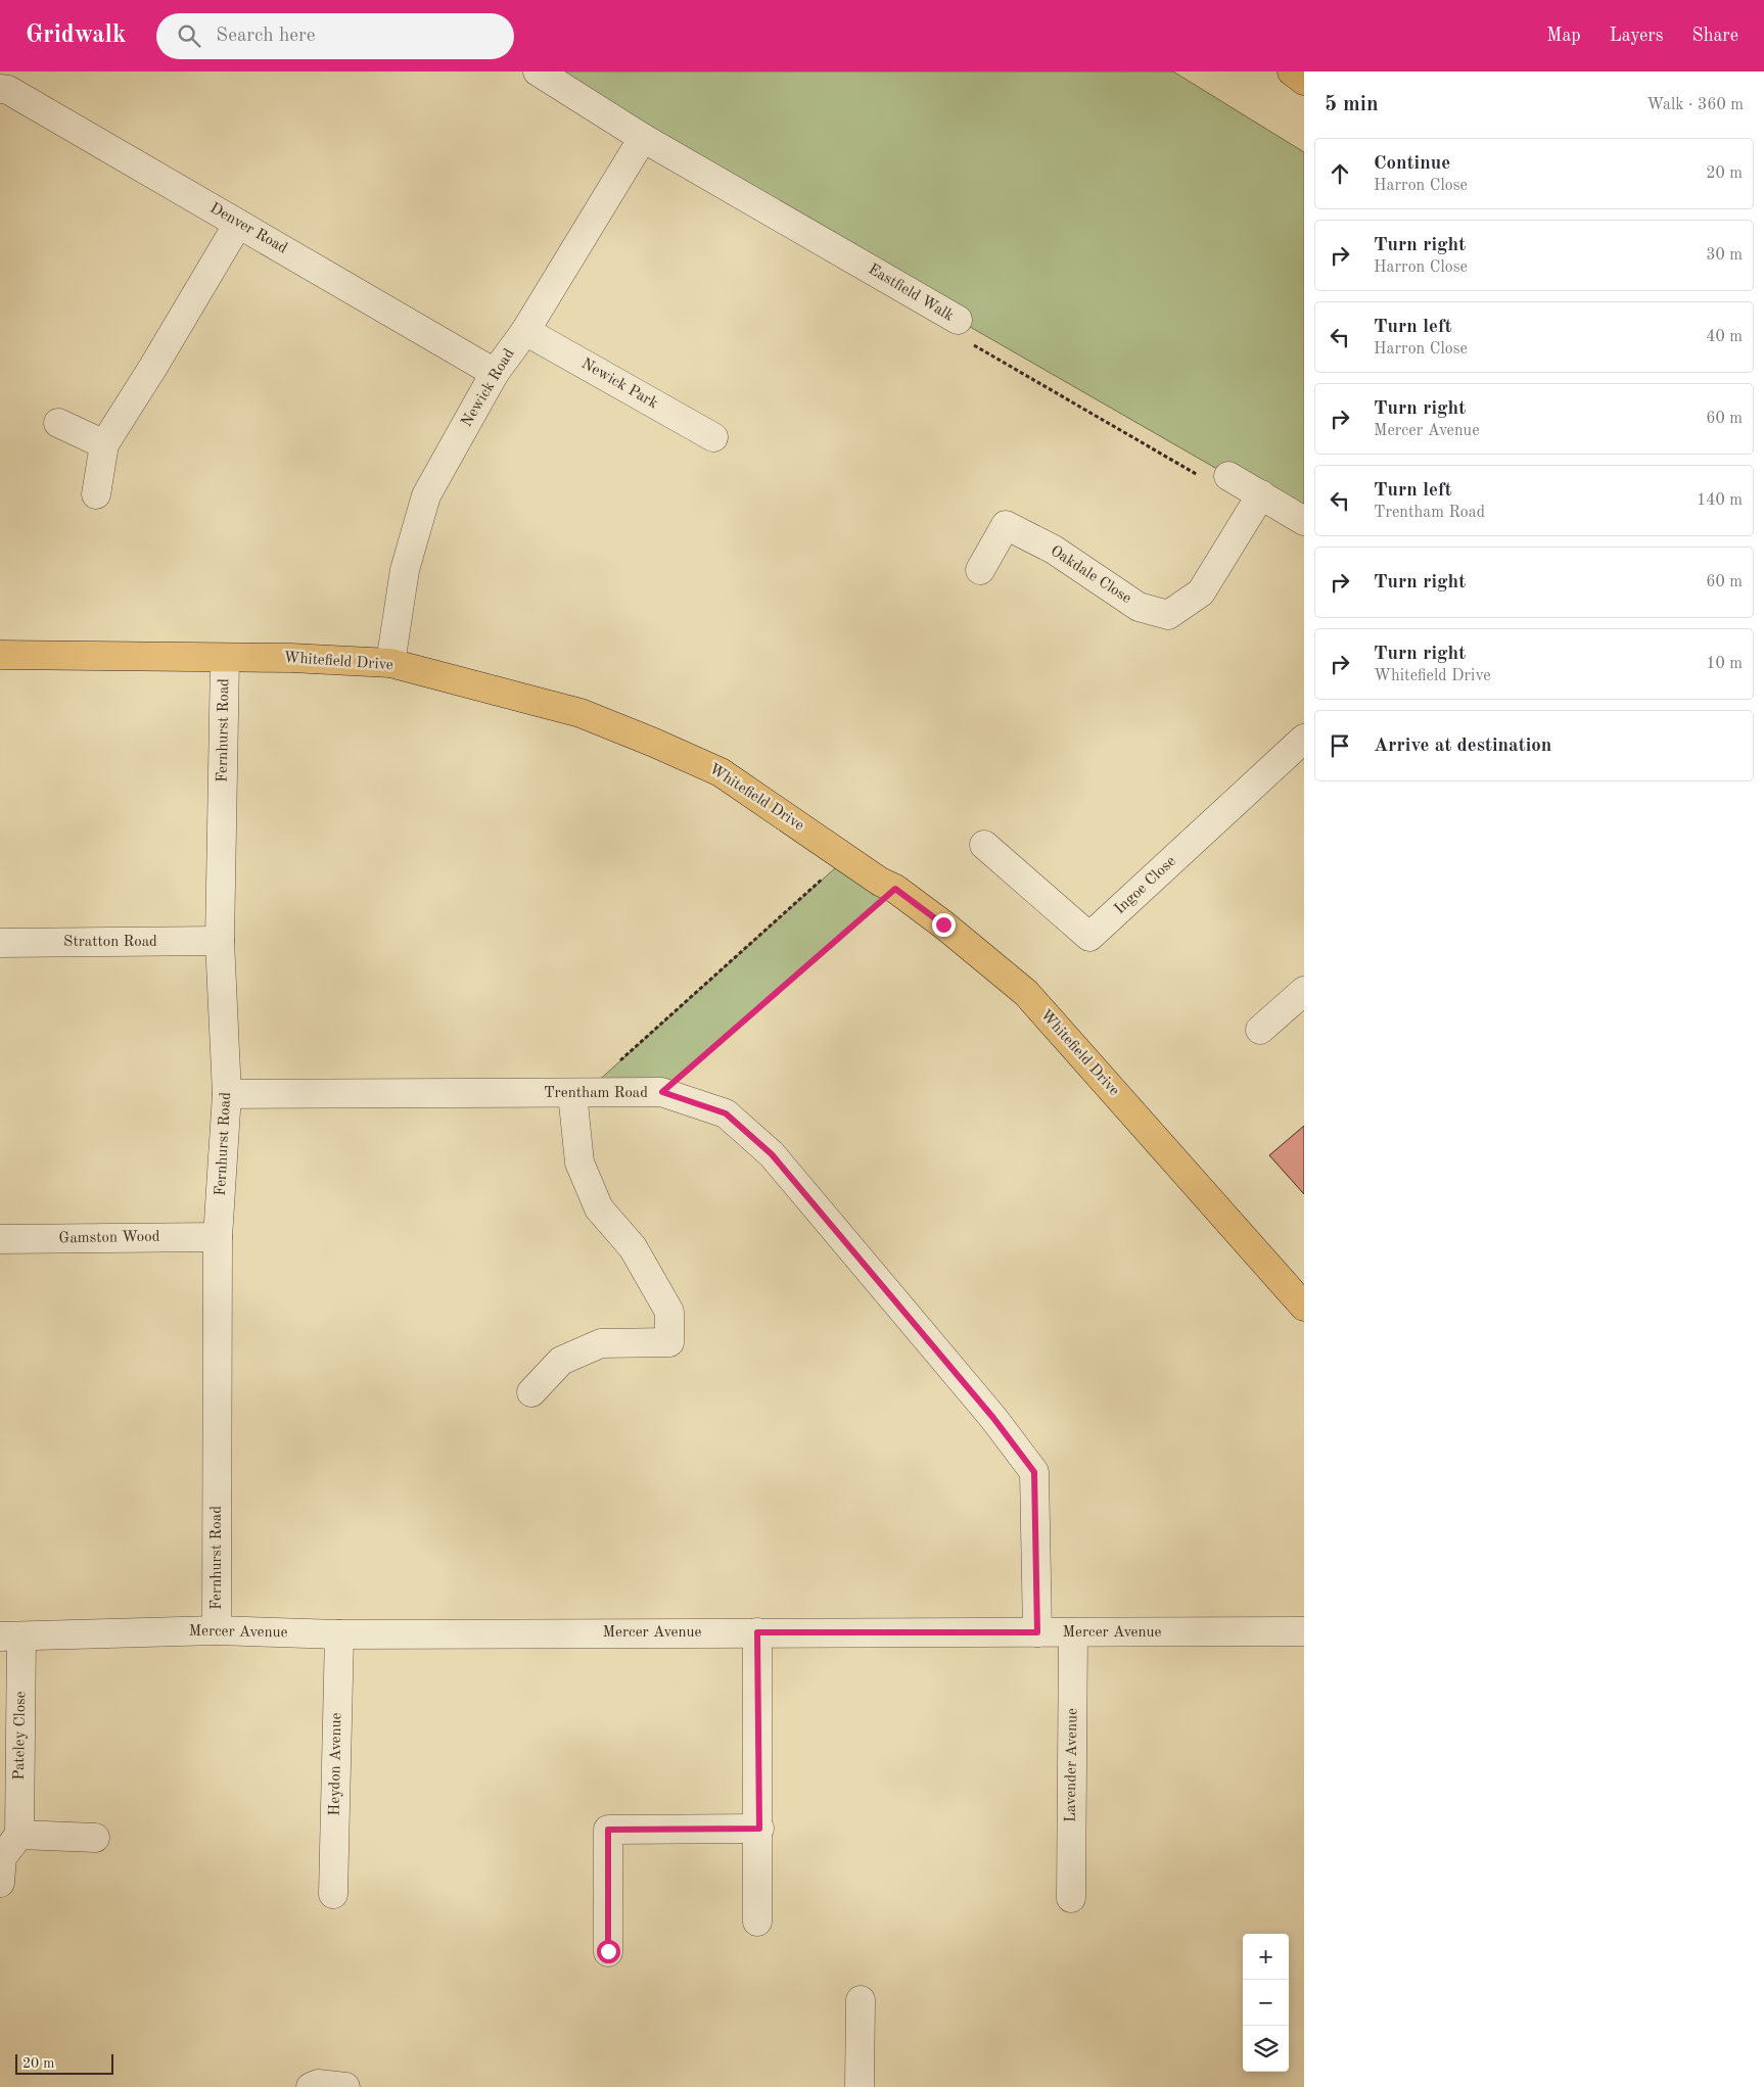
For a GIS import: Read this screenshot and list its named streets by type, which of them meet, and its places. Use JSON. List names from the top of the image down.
{
  "streets": {
    "main road": ["Whitefield Drive"],
    "street": [
      "Denver Road",
      "Eastfield Walk",
      "Newick Park",
      "Newick Road",
      "Oakdale Close",
      "Fernhurst Road",
      "Ingoe Close",
      "Stratton Road",
      "Trentham Road",
      "Gamston Wood",
      "Mercer Avenue",
      "Pateley Close",
      "Heydon Avenue",
      "Lavender Avenue"
    ]
  },
  "crossings": [
    ["Denver Road", "Newick Road"],
    ["Eastfield Walk", "Newick Road"],
    ["Newick Park", "Newick Road"],
    ["Newick Road", "Whitefield Drive"],
    ["Whitefield Drive", "Fernhurst Road"],
    ["Fernhurst Road", "Stratton Road"],
    ["Fernhurst Road", "Trentham Road"],
    ["Fernhurst Road", "Gamston Wood"],
    ["Fernhurst Road", "Mercer Avenue"],
    ["Trentham Road", "Mercer Avenue"],
    ["Mercer Avenue", "Pateley Close"],
    ["Mercer Avenue", "Heydon Avenue"],
    ["Mercer Avenue", "Lavender Avenue"]
  ],
  "scale_bar": "20 m",
  "page": {
    "header": "Gridwalk",
    "search": "Search here",
    "nav": ["Map", "Layers", "Share"],
    "heading": ["5 min", "Walk · 360 m"],
    "list": [
      ["Continue", "Harron Close", "20 m"],
      ["Turn right", "Harron Close", "30 m"],
      ["Turn left", "Harron Close", "40 m"],
      ["Turn right", "Mercer Avenue", "60 m"],
      ["Turn left", "Trentham Road", "140 m"],
      ["Turn right", "60 m"],
      ["Turn right", "Whitefield Drive", "10 m"],
      "Arrive at destination"
    ],
    "map_buttons": ["+", "−"],
    "scale": "20 m"
  }
}
